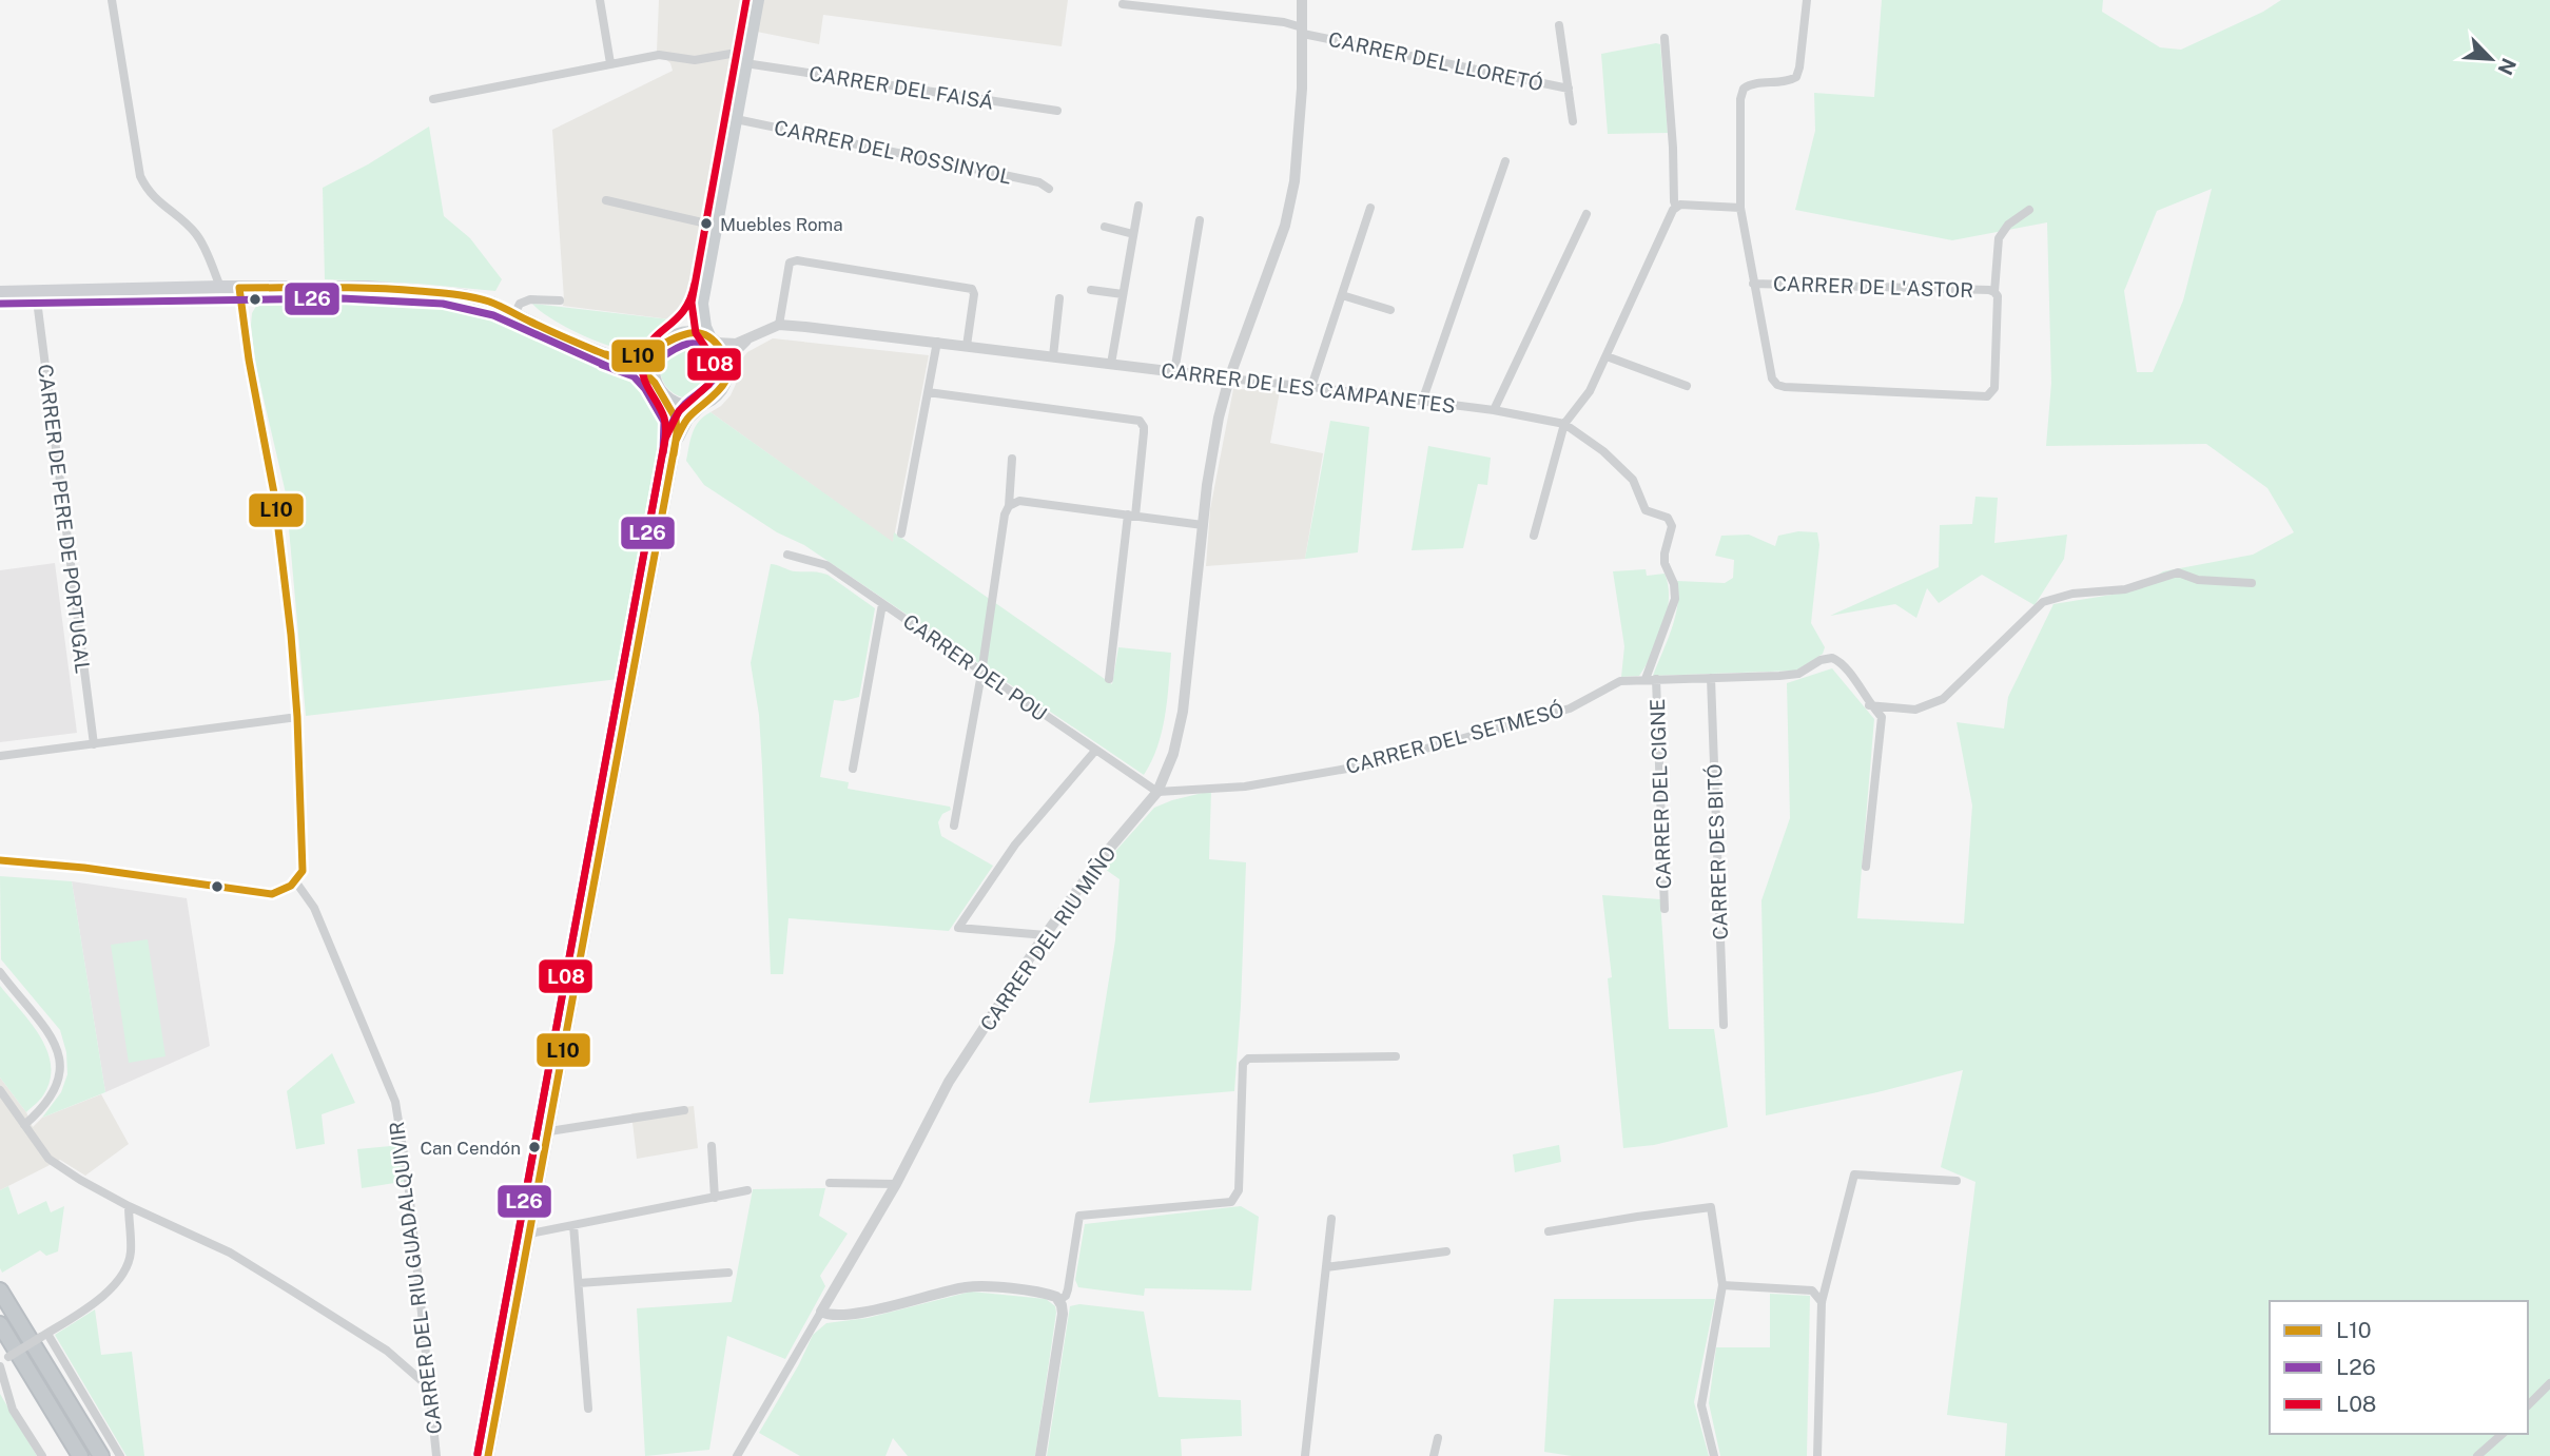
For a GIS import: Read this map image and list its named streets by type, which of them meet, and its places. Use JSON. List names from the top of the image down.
{
  "streets": {
    "street": [
      "CARRER DEL LLORETÓ",
      "CARRER DEL FAISÁ",
      "CARRER DEL ROSSINYOL",
      "CARRER DE L'ASTOR",
      "CARRER DE LES CAMPANETES",
      "CARRER DE PERE DE PORTUGAL",
      "CARRER DEL POU",
      "CARRER DEL SETMESÓ",
      "CARRER DEL CIGNE",
      "CARRER DES BITÓ",
      "CARRER DEL RIU MIÑO",
      "CARRER DEL RIU GUADALQUIVIR"
    ]
  },
  "crossings": [
    ["CARRER DEL LLORETÓ", "CARRER DEL RIU MIÑO"],
    ["CARRER DE LES CAMPANETES", "CARRER DEL RIU MIÑO"],
    ["CARRER DEL POU", "CARRER DEL SETMESÓ"],
    ["CARRER DEL POU", "CARRER DEL RIU MIÑO"],
    ["CARRER DEL SETMESÓ", "CARRER DEL CIGNE"],
    ["CARRER DEL SETMESÓ", "CARRER DES BITÓ"],
    ["CARRER DEL SETMESÓ", "CARRER DEL RIU MIÑO"]
  ],
  "places": ["Muebles Roma", "Can Cendón"],
  "lines": ["transit line L08", "transit line L10", "transit line L26"],
  "legend": ["L10", "L26", "L08"],
  "north": "bottom right"
}
